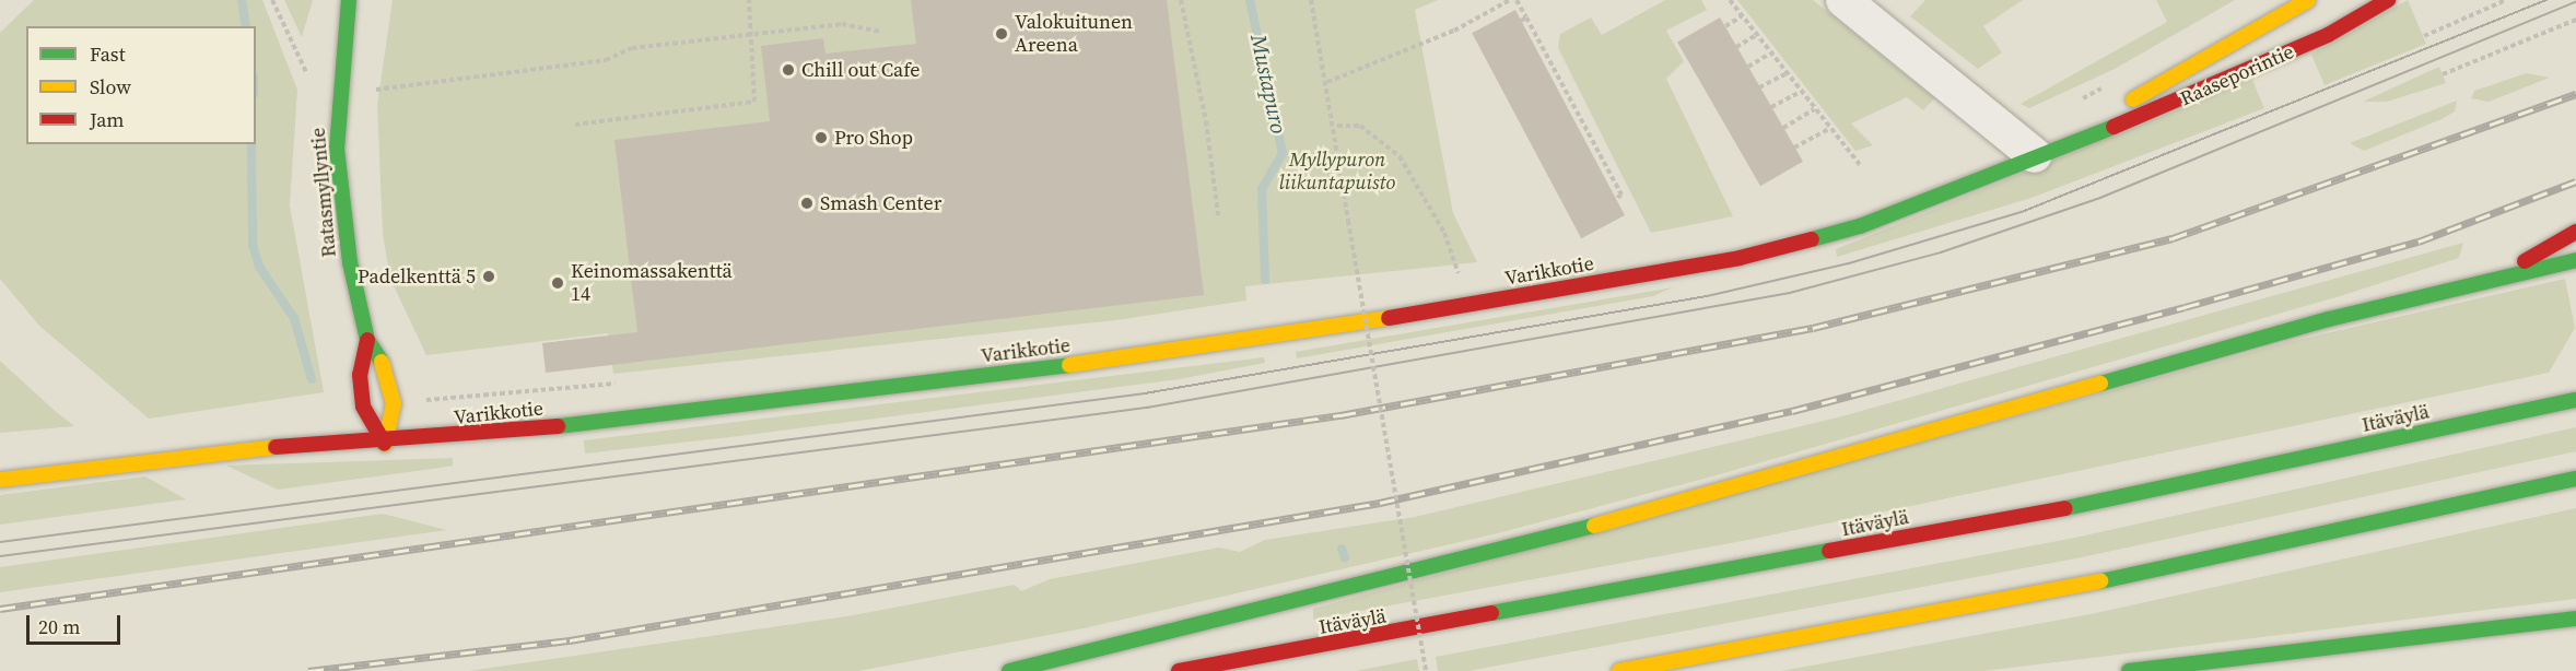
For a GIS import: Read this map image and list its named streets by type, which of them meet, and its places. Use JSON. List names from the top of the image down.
{
  "streets": {
    "main road": [
      "Raaseporintie",
      "Ratasmyllyntie",
      "Varikkotie",
      "Itäväylä"
    ]
  },
  "crossings": [
    ["Raaseporintie", "Varikkotie"],
    ["Ratasmyllyntie", "Varikkotie"]
  ],
  "water": ["Mustapuro"],
  "parks": ["Myllypuron liikuntapuisto"],
  "places": [
    "Valokuitunen Areena",
    "Chill out Cafe",
    "Pro Shop",
    "Smash Center",
    "Padelkenttä 5",
    "Keinomassakenttä 14"
  ],
  "legend": ["Fast", "Slow", "Jam"],
  "scale_bar": "20 m"
}
